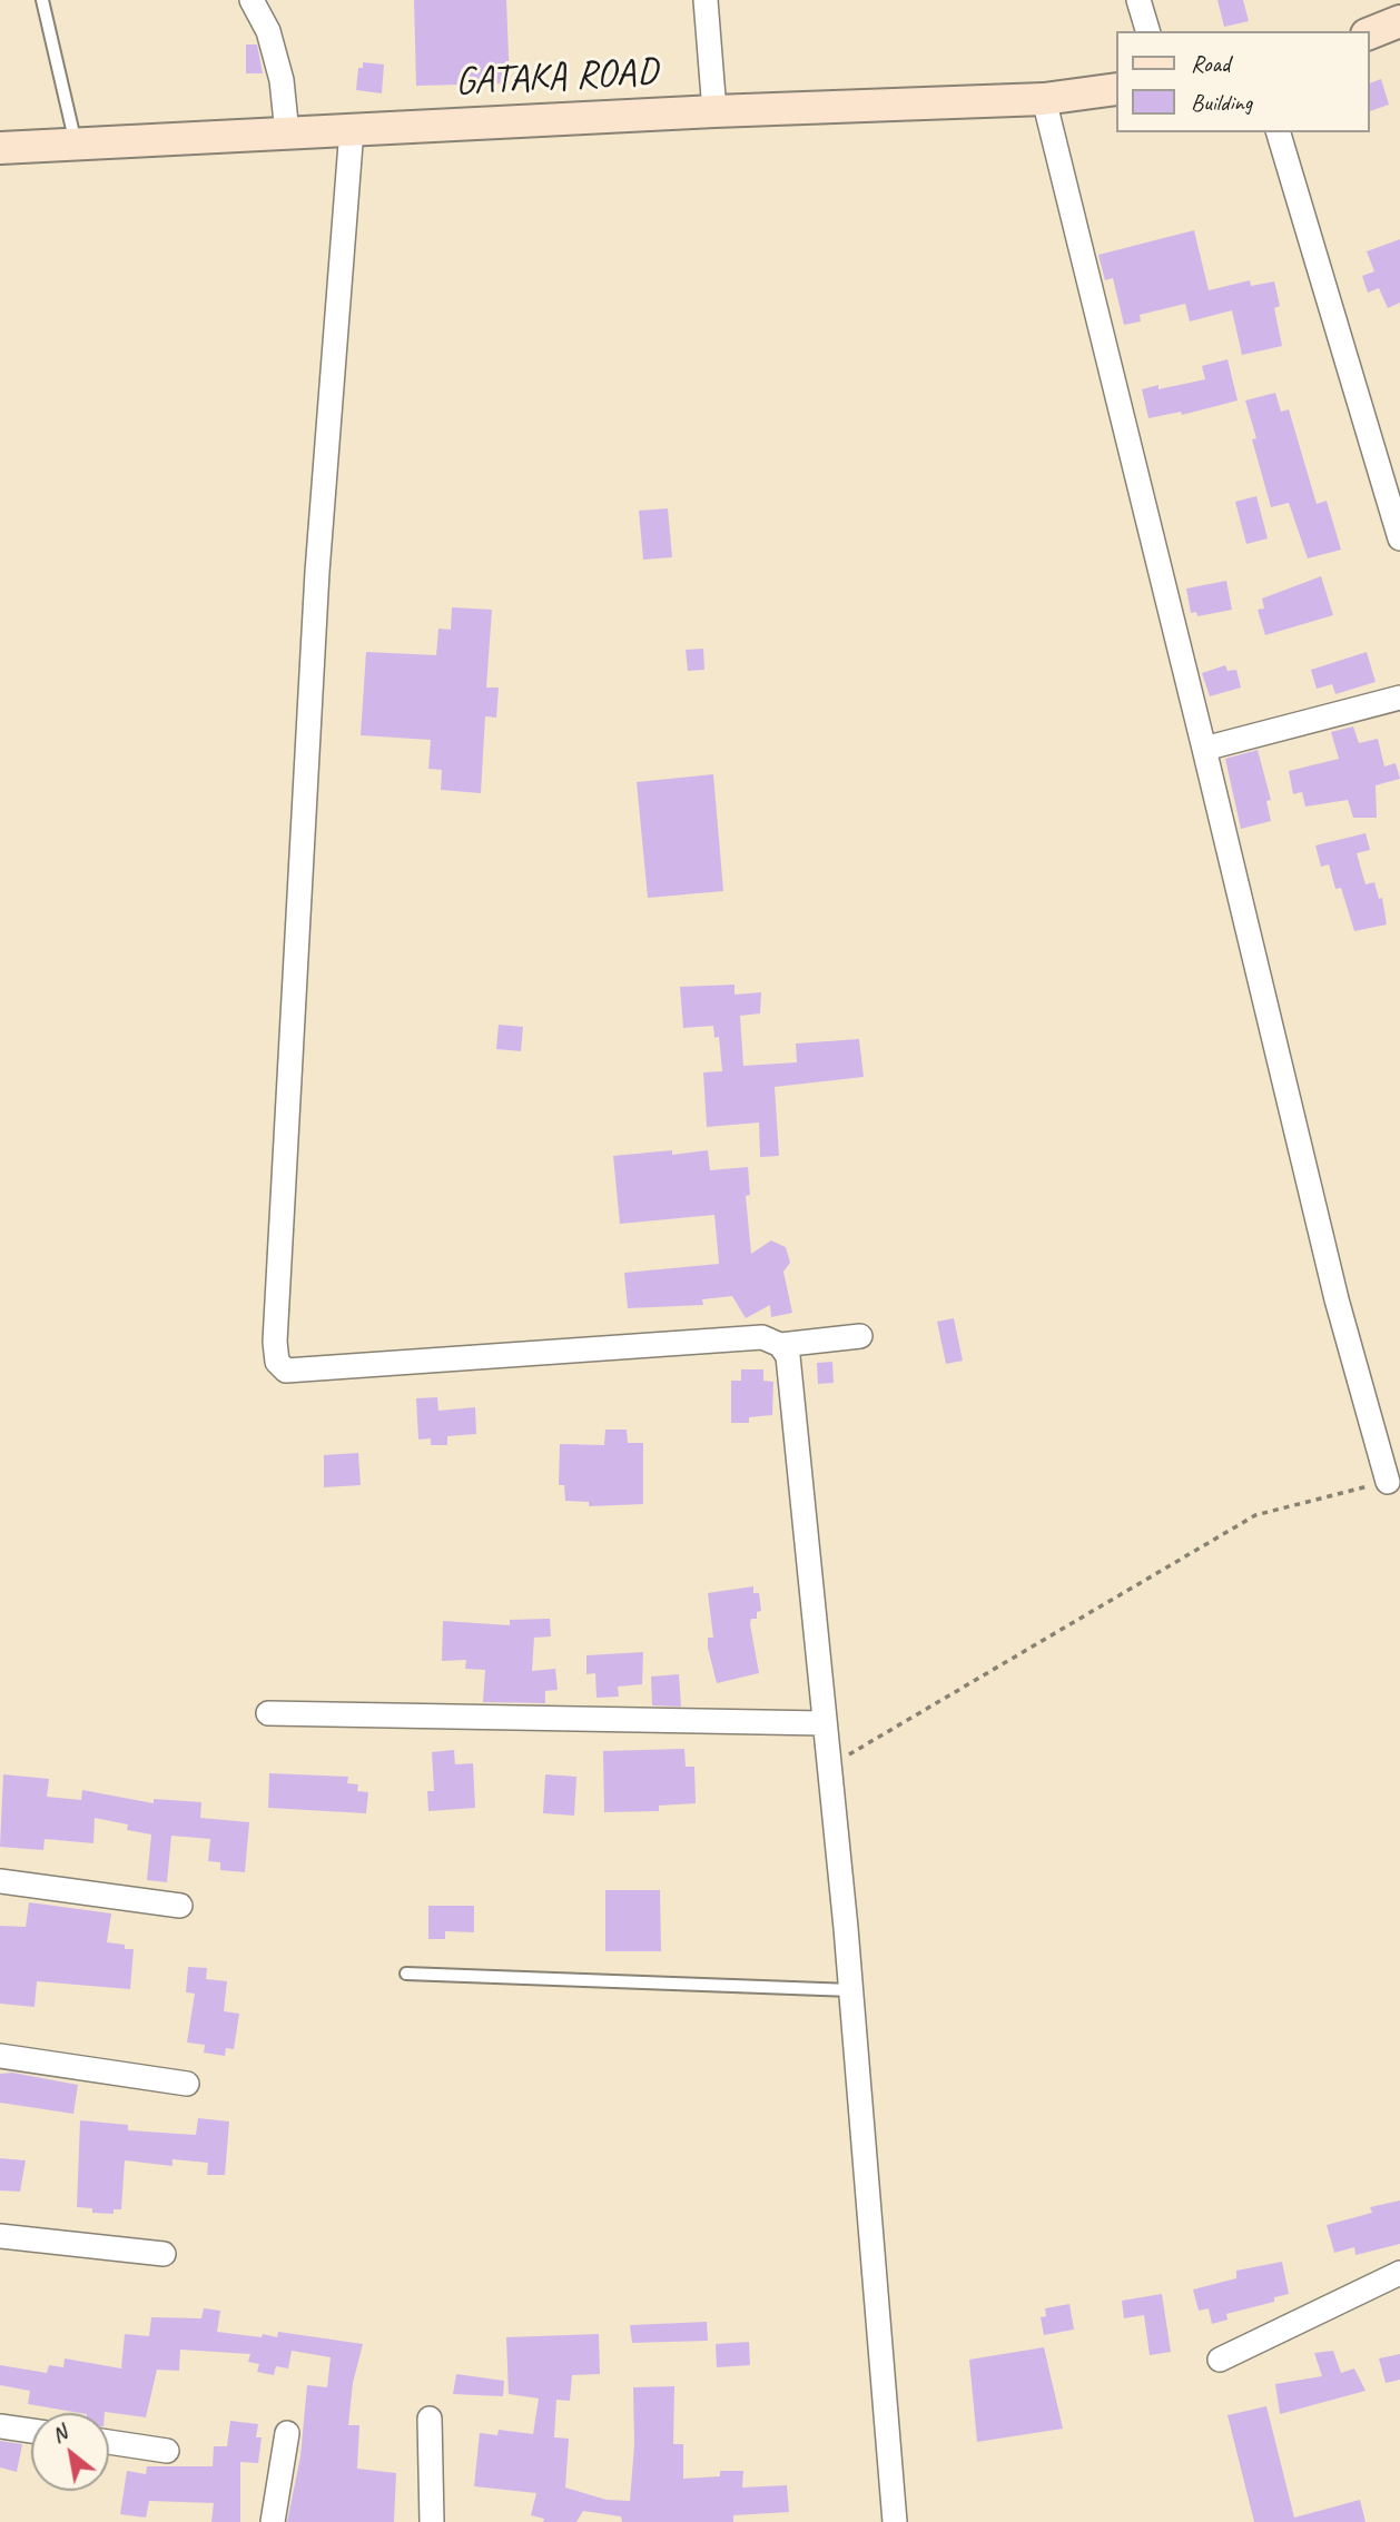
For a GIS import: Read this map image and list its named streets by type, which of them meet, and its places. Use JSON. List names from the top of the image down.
{
  "streets": {
    "street": ["GATAKA ROAD"]
  },
  "legend": ["Road", "Building"],
  "north": "top left"
}
